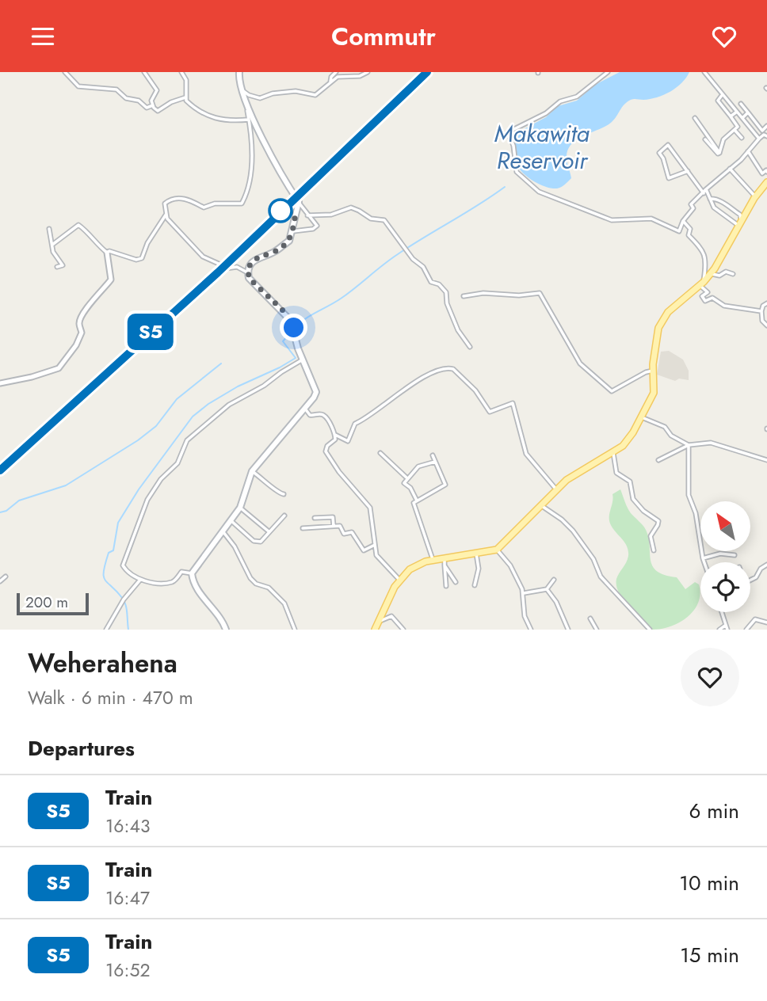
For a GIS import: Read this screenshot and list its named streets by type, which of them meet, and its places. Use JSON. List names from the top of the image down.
{
  "water": ["Makawita Reservoir"],
  "scale_bar": "200 m",
  "north": "top left",
  "page": {
    "header": "Commutr",
    "on_map": "S5",
    "scale": "200 m",
    "heading": [
      ["Weherahena", "Walk · 6 min · 470 m"],
      "Departures"
    ],
    "list": [
      {
        "mark": "S5",
        "name": "Train",
        "note": "16:43",
        "value": "6 min"
      },
      {
        "mark": "S5",
        "name": "Train",
        "note": "16:47",
        "value": "10 min"
      },
      {
        "mark": "S5",
        "name": "Train",
        "note": "16:52",
        "value": "15 min"
      }
    ]
  }
}
